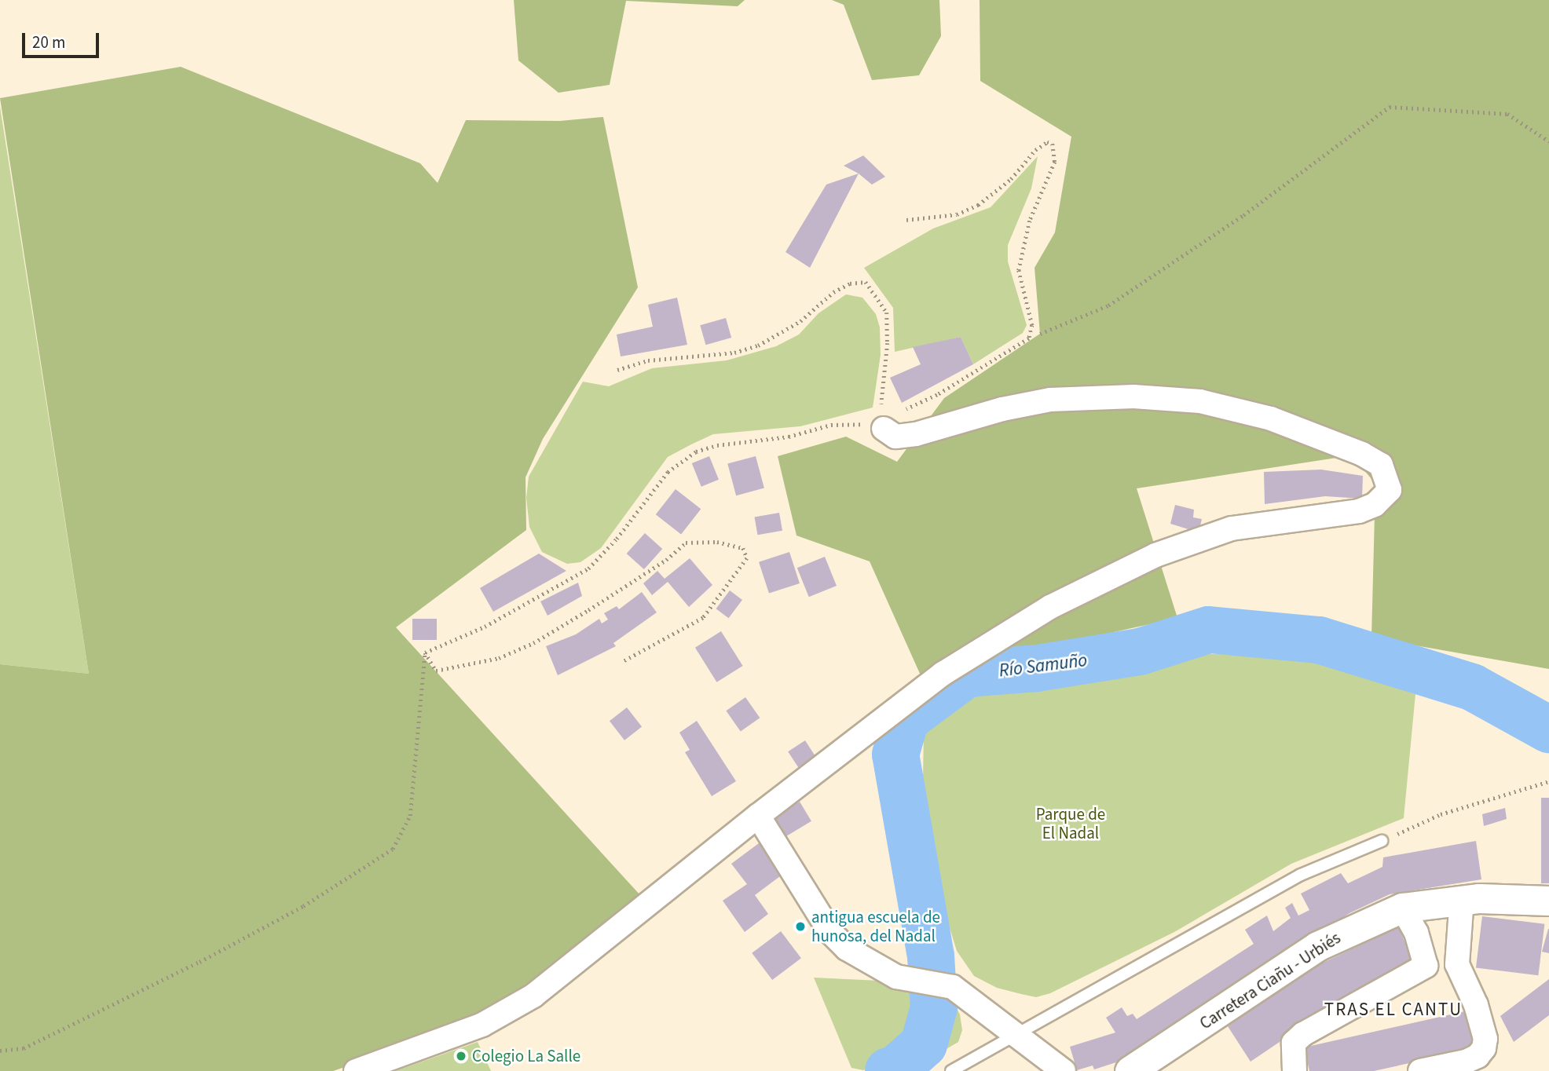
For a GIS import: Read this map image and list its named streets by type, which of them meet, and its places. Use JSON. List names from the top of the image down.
{
  "streets": {
    "street": ["Carretera Ciañu - Urbiés"]
  },
  "districts": ["TRAS EL CANTU"],
  "water": ["Río Samuño"],
  "parks": ["Parque de El Nadal"],
  "places": ["antigua escuela de hunosa, del Nadal", "Colegio La Salle"],
  "scale_bar": "20 m"
}
